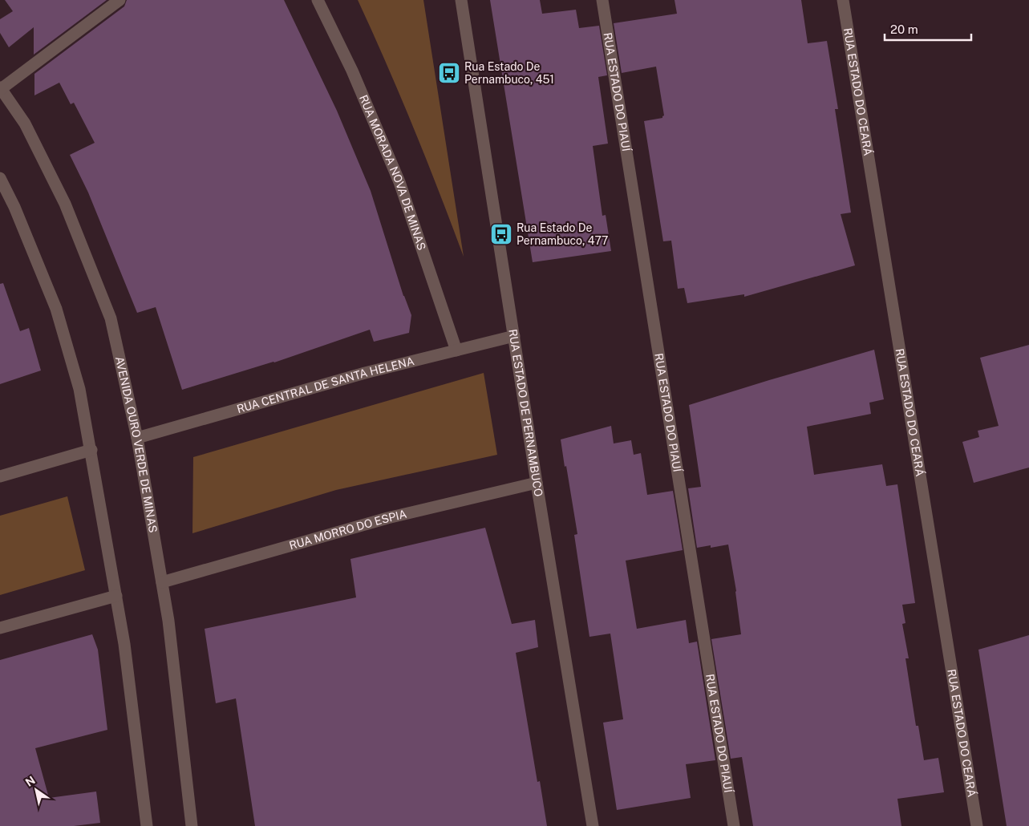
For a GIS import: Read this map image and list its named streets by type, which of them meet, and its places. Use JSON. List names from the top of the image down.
{
  "streets": {
    "street": [
      "RUA ESTADO DO PIAUÍ",
      "RUA ESTADO DO CEARÁ",
      "RUA MORADA NOVA DE MINAS",
      "RUA CENTRAL DE SANTA HELENA",
      "RUA ESTADO DE PERNAMBUCO",
      "AVENIDA OURO VERDE DE MINAS",
      "RUA MORRO DO ESPIA"
    ]
  },
  "crossings": [
    ["RUA MORADA NOVA DE MINAS", "RUA CENTRAL DE SANTA HELENA"],
    ["RUA CENTRAL DE SANTA HELENA", "RUA ESTADO DE PERNAMBUCO"],
    ["RUA CENTRAL DE SANTA HELENA", "AVENIDA OURO VERDE DE MINAS"],
    ["RUA ESTADO DE PERNAMBUCO", "RUA MORRO DO ESPIA"],
    ["AVENIDA OURO VERDE DE MINAS", "RUA MORRO DO ESPIA"]
  ],
  "places": {
    "bus stop": ["Rua Estado De Pernambuco, 451", "Rua Estado De Pernambuco, 477"]
  },
  "scale_bar": "20 m",
  "north": "top left"
}
